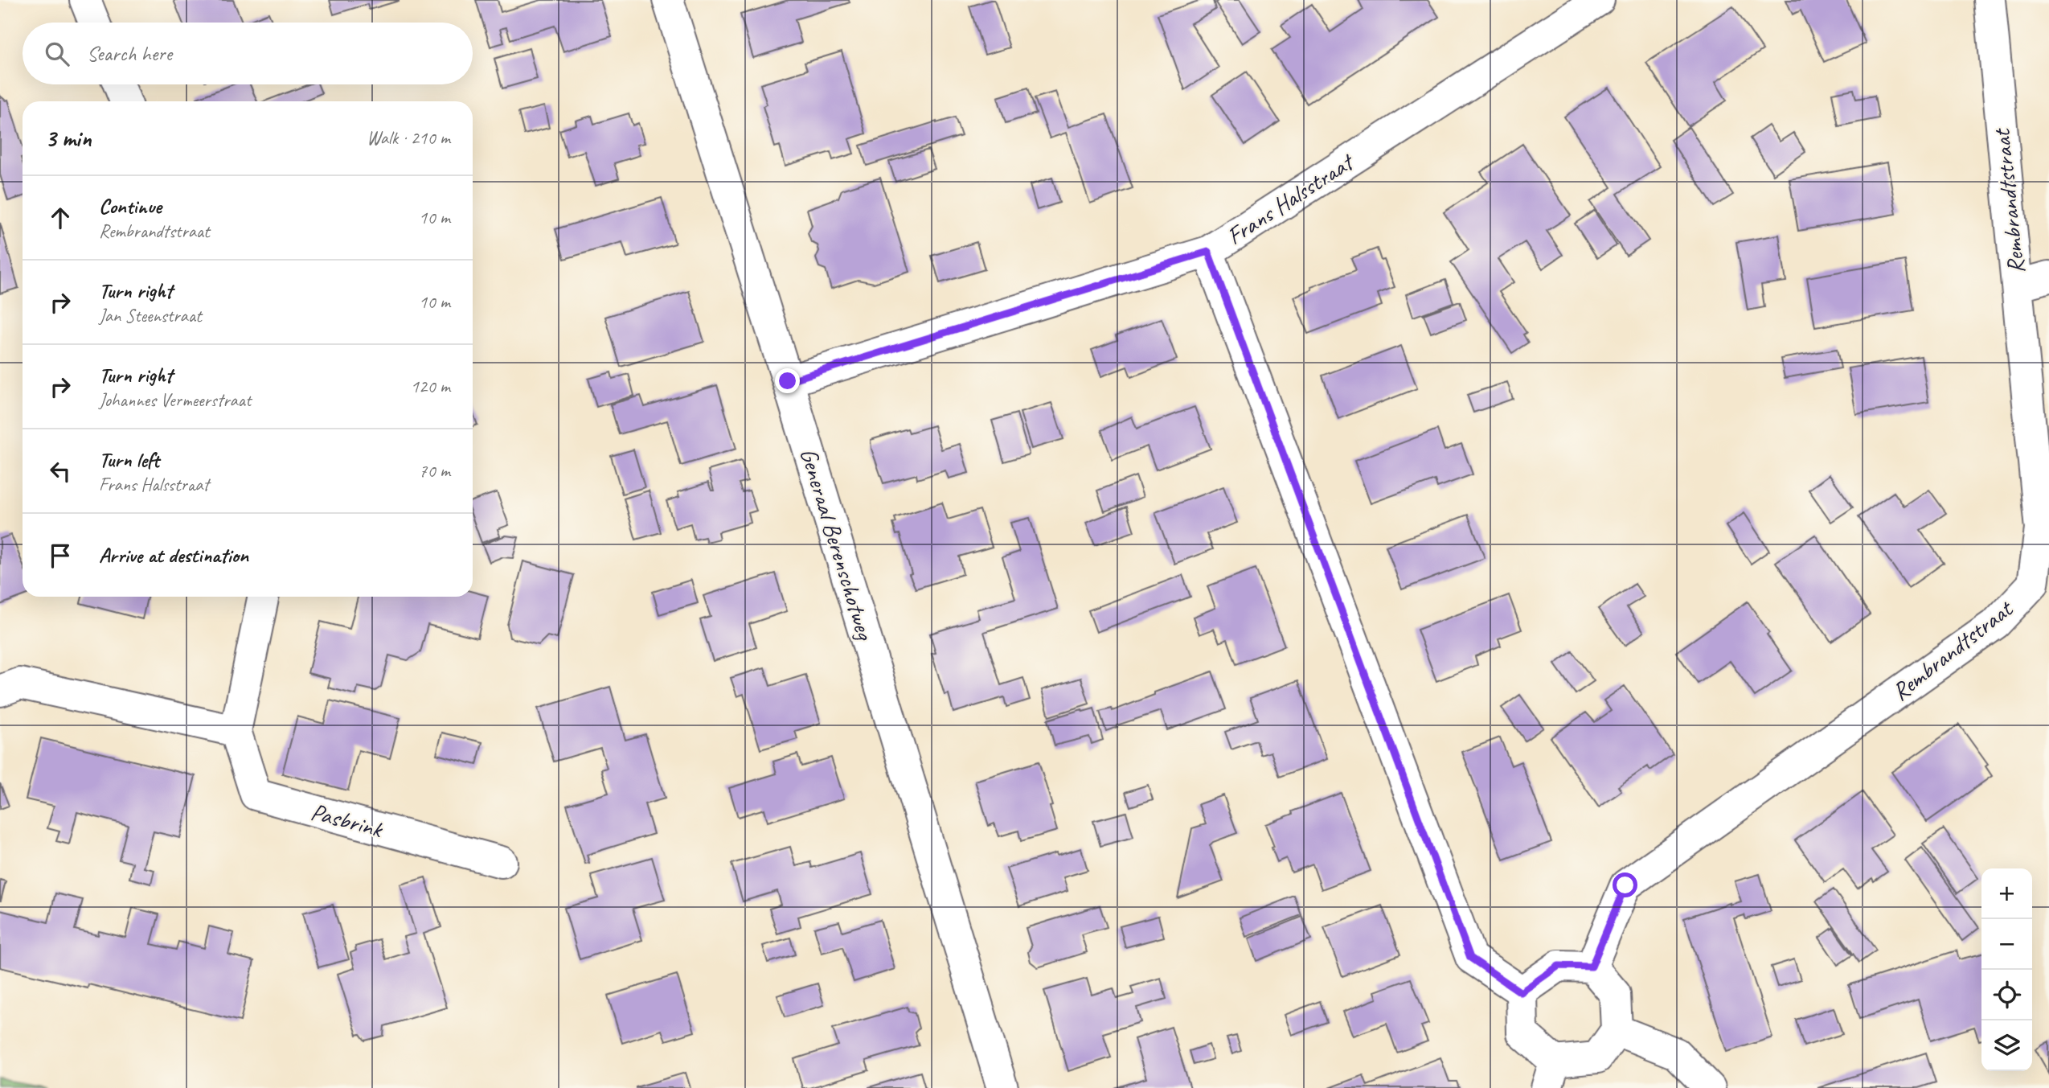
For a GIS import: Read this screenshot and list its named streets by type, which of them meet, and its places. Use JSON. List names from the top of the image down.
{
  "streets": {
    "street": [
      "Frans Halsstraat",
      "Rembrandtstraat",
      "Generaal Berenschotweg",
      "Pasbrink"
    ]
  },
  "crossings": [
    ["Frans Halsstraat", "Generaal Berenschotweg"]
  ],
  "page": {
    "search": "Search here",
    "heading": ["3 min", "Walk · 210 m"],
    "list": [
      ["Continue", "Rembrandtstraat", "10 m"],
      ["Turn right", "Jan Steenstraat", "10 m"],
      ["Turn right", "Johannes Vermeerstraat", "120 m"],
      ["Turn left", "Frans Halsstraat", "70 m"],
      "Arrive at destination"
    ],
    "map_buttons": ["+", "−"]
  }
}
